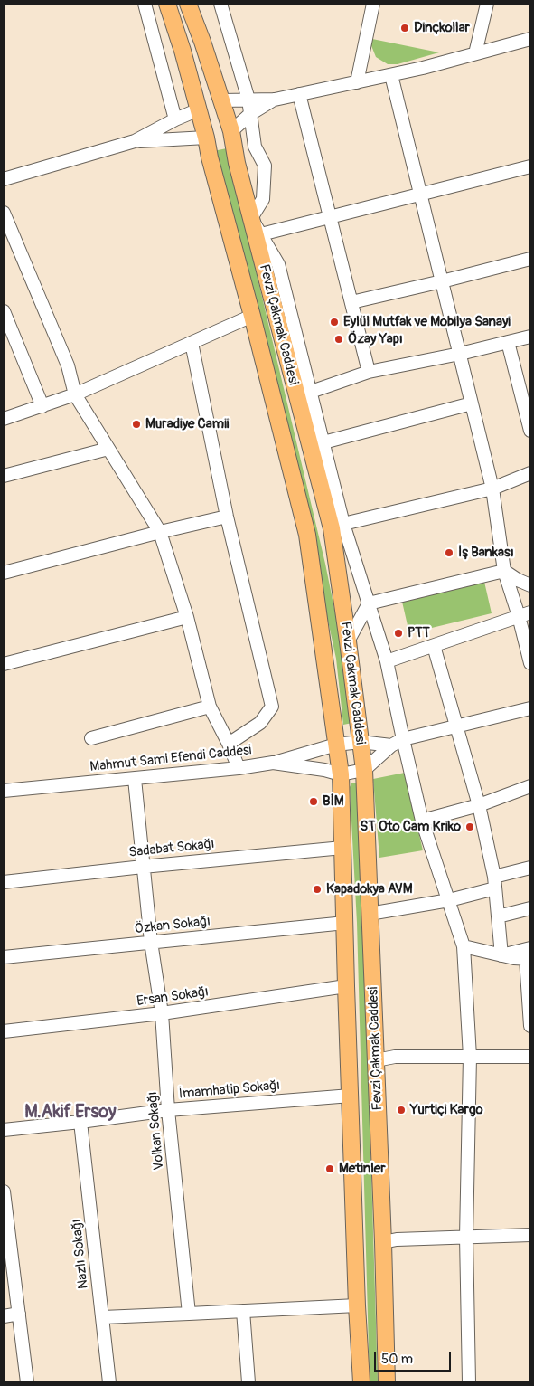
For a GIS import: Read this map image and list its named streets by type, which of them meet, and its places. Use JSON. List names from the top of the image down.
{
  "streets": {
    "main road": ["Fevzi Çakmak Caddesi"],
    "street": [
      "Mahmut Sami Efendi Caddesi",
      "Sadabat Sokağı",
      "Özkan Sokağı",
      "Ersan Sokağı",
      "İmamhatip Sokağı",
      "Volkan Sokağı",
      "Nazlı Sokağı"
    ]
  },
  "crossings": [
    ["Fevzi Çakmak Caddesi", "Mahmut Sami Efendi Caddesi"],
    ["Fevzi Çakmak Caddesi", "Sadabat Sokağı"],
    ["Fevzi Çakmak Caddesi", "Özkan Sokağı"],
    ["Fevzi Çakmak Caddesi", "Ersan Sokağı"],
    ["Fevzi Çakmak Caddesi", "İmamhatip Sokağı"],
    ["Mahmut Sami Efendi Caddesi", "Volkan Sokağı"],
    ["Sadabat Sokağı", "Volkan Sokağı"],
    ["Özkan Sokağı", "Volkan Sokağı"],
    ["Ersan Sokağı", "Volkan Sokağı"],
    ["İmamhatip Sokağı", "Volkan Sokağı"],
    ["İmamhatip Sokağı", "Nazlı Sokağı"]
  ],
  "districts": ["M.Akif Ersoy"],
  "places": [
    "Dinçkollar",
    "Eylül Mutfak ve Mobilya Sanayi",
    "Özay Yapı",
    "Muradiye Camii",
    "İş Bankası",
    "PTT",
    "BİM",
    "ST Oto Cam Kriko",
    "Kapadokya AVM",
    "Yurtiçi Kargo",
    "Metinler"
  ],
  "scale_bar": "50 m"
}
